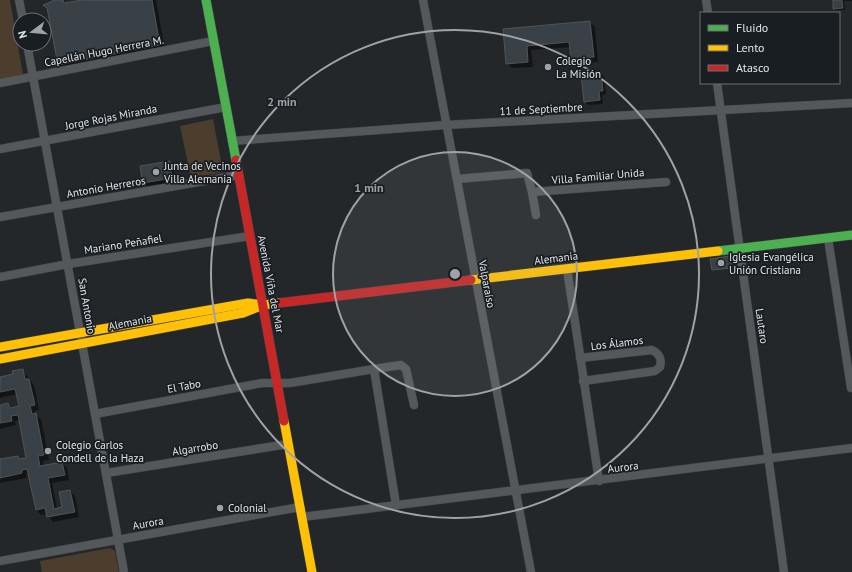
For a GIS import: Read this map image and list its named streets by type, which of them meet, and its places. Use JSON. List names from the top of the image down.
{
  "streets": {
    "street": [
      "Capellán Hugo Herrera M.",
      "11 de Septiembre",
      "Jorge Rojas Miranda",
      "Villa Familiar Unida",
      "Antonio Herreros",
      "Mariano Peñafiel",
      "Alemania",
      "Avenida Viña del Mar",
      "Valparaíso",
      "San Antonio",
      "Lautaro",
      "Los Álamos",
      "El Tabo",
      "Algarrobo",
      "Aurora"
    ]
  },
  "crossings": [
    ["Capellán Hugo Herrera M.", "Avenida Viña del Mar"],
    ["Capellán Hugo Herrera M.", "San Antonio"],
    ["11 de Septiembre", "Avenida Viña del Mar"],
    ["11 de Septiembre", "Valparaíso"],
    ["11 de Septiembre", "Lautaro"],
    ["Jorge Rojas Miranda", "Avenida Viña del Mar"],
    ["Jorge Rojas Miranda", "San Antonio"],
    ["Antonio Herreros", "Avenida Viña del Mar"],
    ["Antonio Herreros", "San Antonio"],
    ["Mariano Peñafiel", "Avenida Viña del Mar"],
    ["Mariano Peñafiel", "San Antonio"],
    ["Alemania", "Avenida Viña del Mar"],
    ["Alemania", "Valparaíso"],
    ["Alemania", "San Antonio"],
    ["Alemania", "Lautaro"],
    ["Alemania", "Los Álamos"],
    ["Avenida Viña del Mar", "El Tabo"],
    ["Avenida Viña del Mar", "Algarrobo"],
    ["Avenida Viña del Mar", "Aurora"],
    ["Valparaíso", "Aurora"],
    ["San Antonio", "El Tabo"],
    ["San Antonio", "Algarrobo"],
    ["San Antonio", "Aurora"],
    ["Lautaro", "Aurora"],
    ["Los Álamos", "Aurora"]
  ],
  "places": [
    "Colegio La Misión",
    "Junta de Vecinos Villa Alemania",
    "Iglesia Evangélica Unión Cristiana",
    "Colegio Carlos Condell de la Haza",
    "Colonial"
  ],
  "legend": ["Fluido", "Lento", "Atasco"],
  "north": "left",
  "rings": ["2 min", "1 min"]
}
